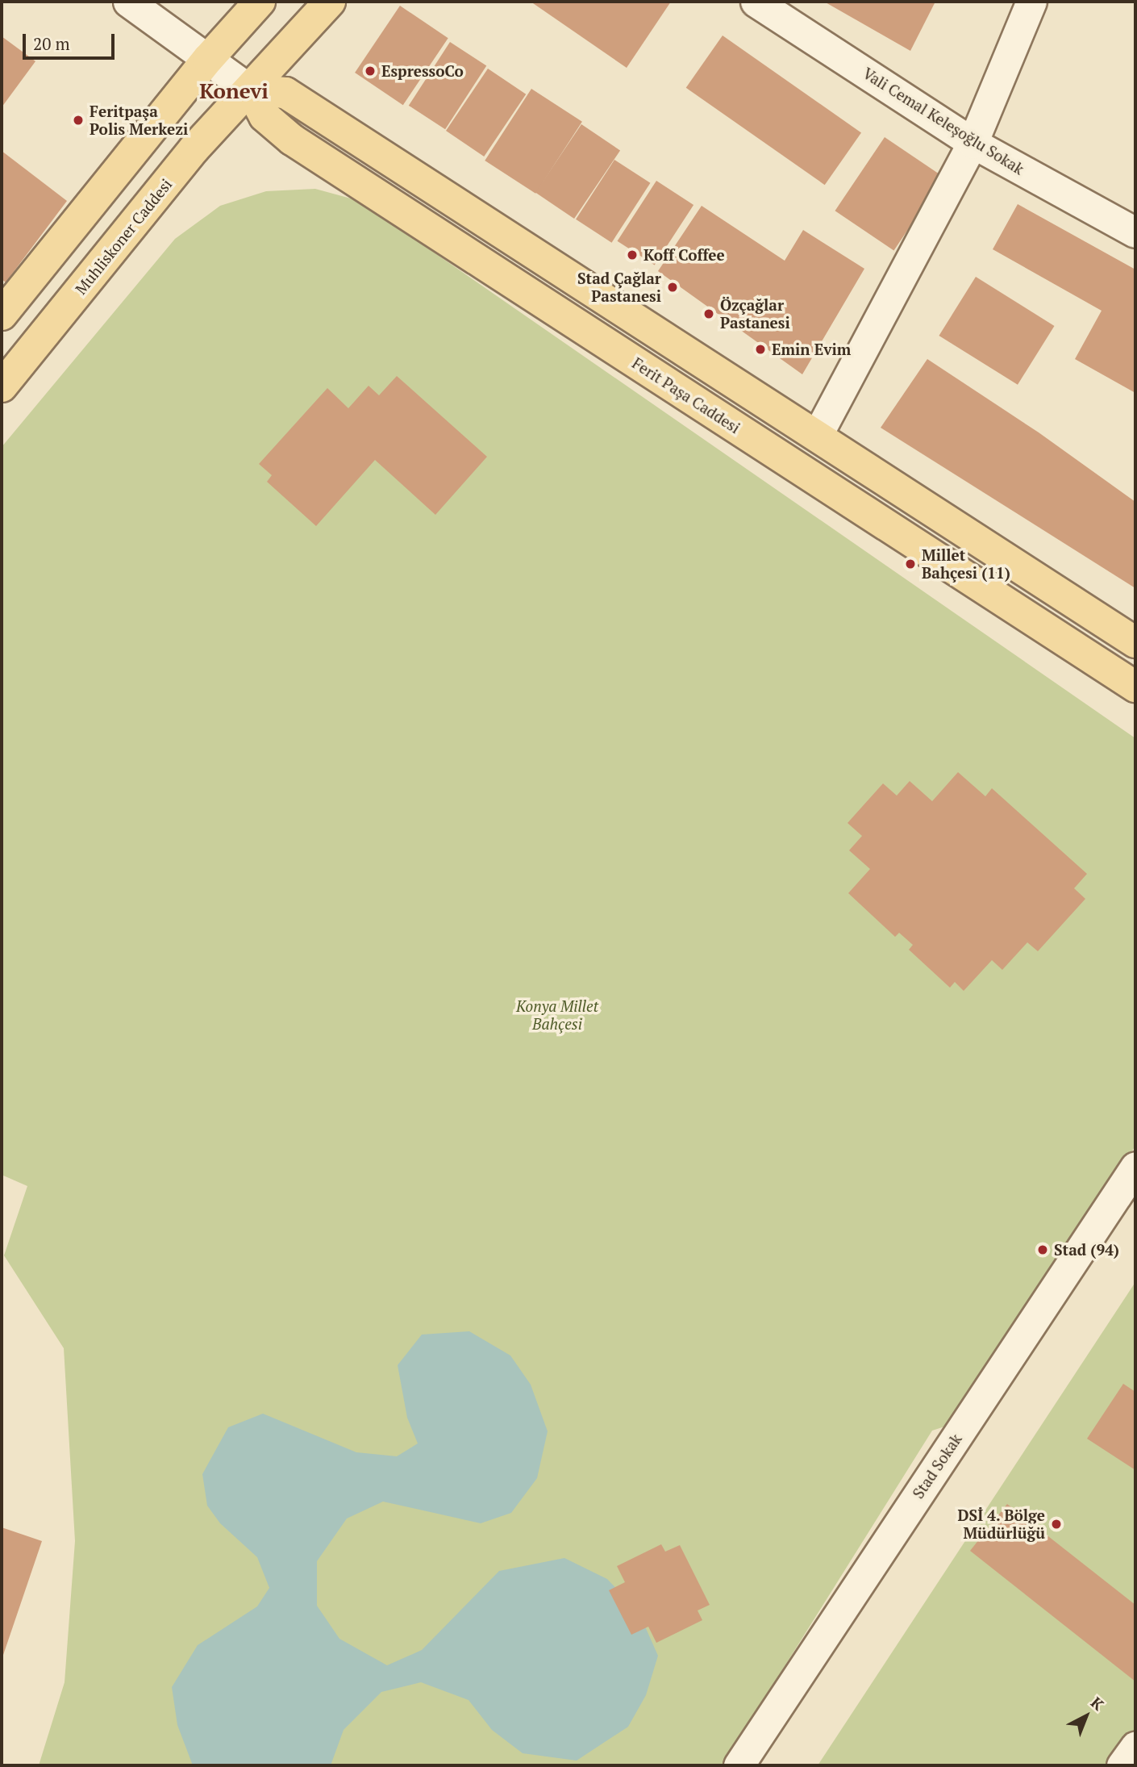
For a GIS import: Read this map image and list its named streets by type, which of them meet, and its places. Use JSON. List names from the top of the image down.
{
  "streets": {
    "main road": ["Muhliskoner Caddesi", "Ferit Paşa Caddesi"],
    "street": ["Vali Cemal Keleşoğlu Sokak", "Stad Sokak"]
  },
  "crossings": [
    ["Muhliskoner Caddesi", "Ferit Paşa Caddesi"]
  ],
  "districts": ["Konevi"],
  "parks": ["Konya Millet Bahçesi"],
  "places": [
    "EspressoCo",
    "Feritpaşa Polis Merkezi",
    "Koff Coffee",
    "Stad Çağlar Pastanesi",
    "Özçağlar Pastanesi",
    "Emin Evim",
    "Millet Bahçesi (11)",
    "Stad (94)",
    "DSİ 4. Bölge Müdürlüğü"
  ],
  "scale_bar": "20 m",
  "north": "top right"
}
